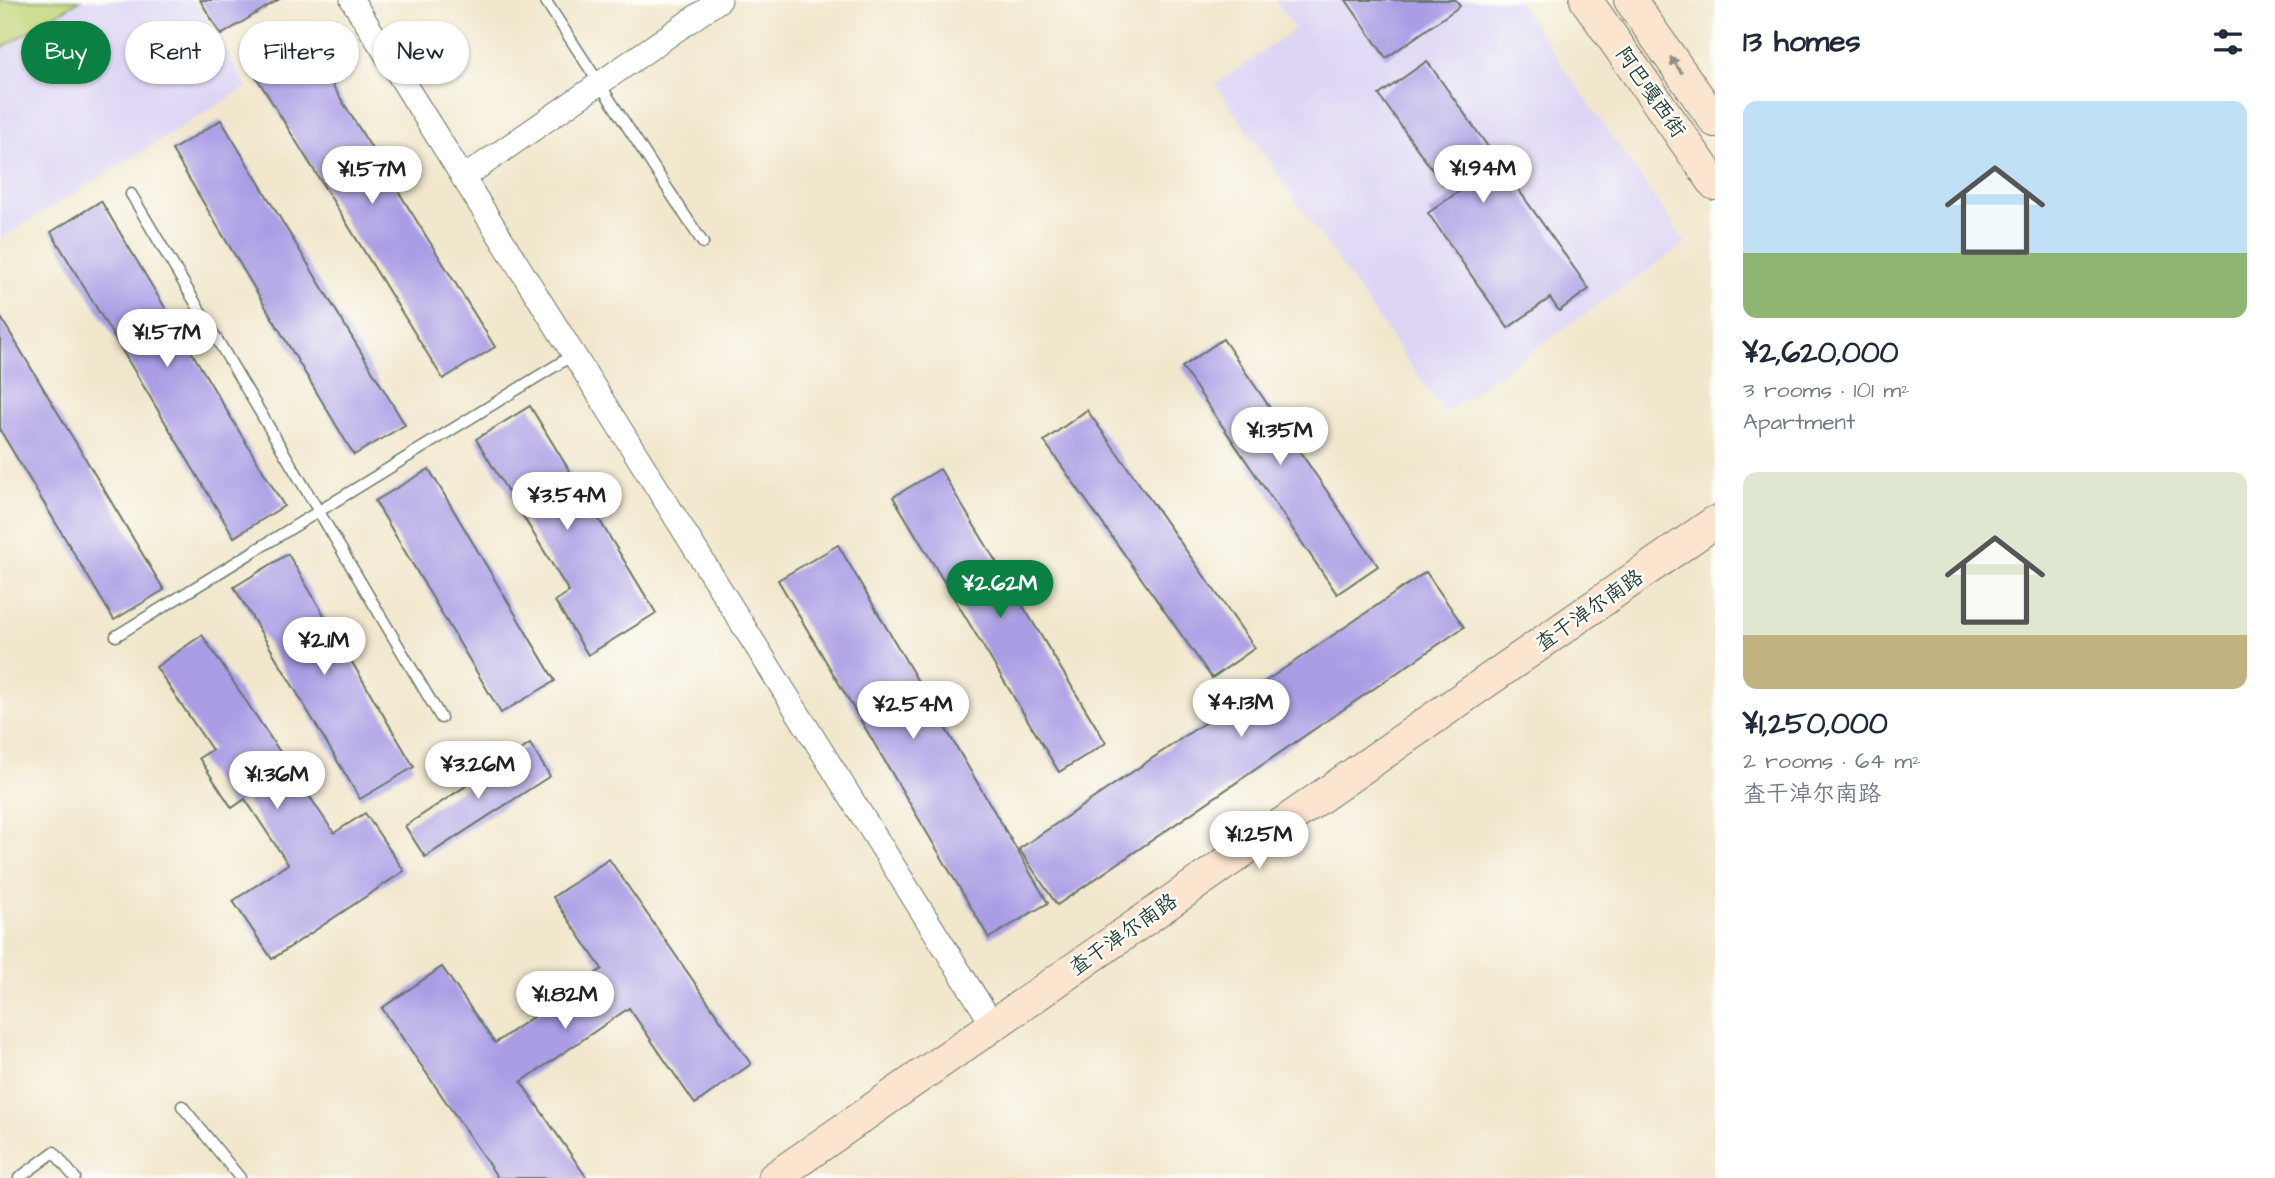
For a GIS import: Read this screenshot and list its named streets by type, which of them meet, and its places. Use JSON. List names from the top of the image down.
{
  "streets": {
    "street": ["阿巴嘎西街", "查干淖尔南路"]
  },
  "page": {
    "heading": "13 homes",
    "chip": [
      "Buy",
      "Rent",
      "Filters",
      "New"
    ],
    "list": [
      {
        "name": "¥2,620,000",
        "note": "3 rooms · 101 m² · Apartment"
      },
      {
        "name": "¥1,250,000",
        "note": "2 rooms · 64 m² · 查干淖尔南路"
      }
    ],
    "price": [
      "¥1.94M",
      "¥1.57M",
      "¥1.57M",
      "¥1.35M",
      "¥3.54M",
      "¥2.62M",
      "¥2.1M",
      "¥4.13M",
      "¥2.54M",
      "¥3.26M",
      "¥1.36M",
      "¥1.25M",
      "¥1.82M"
    ]
  }
}
